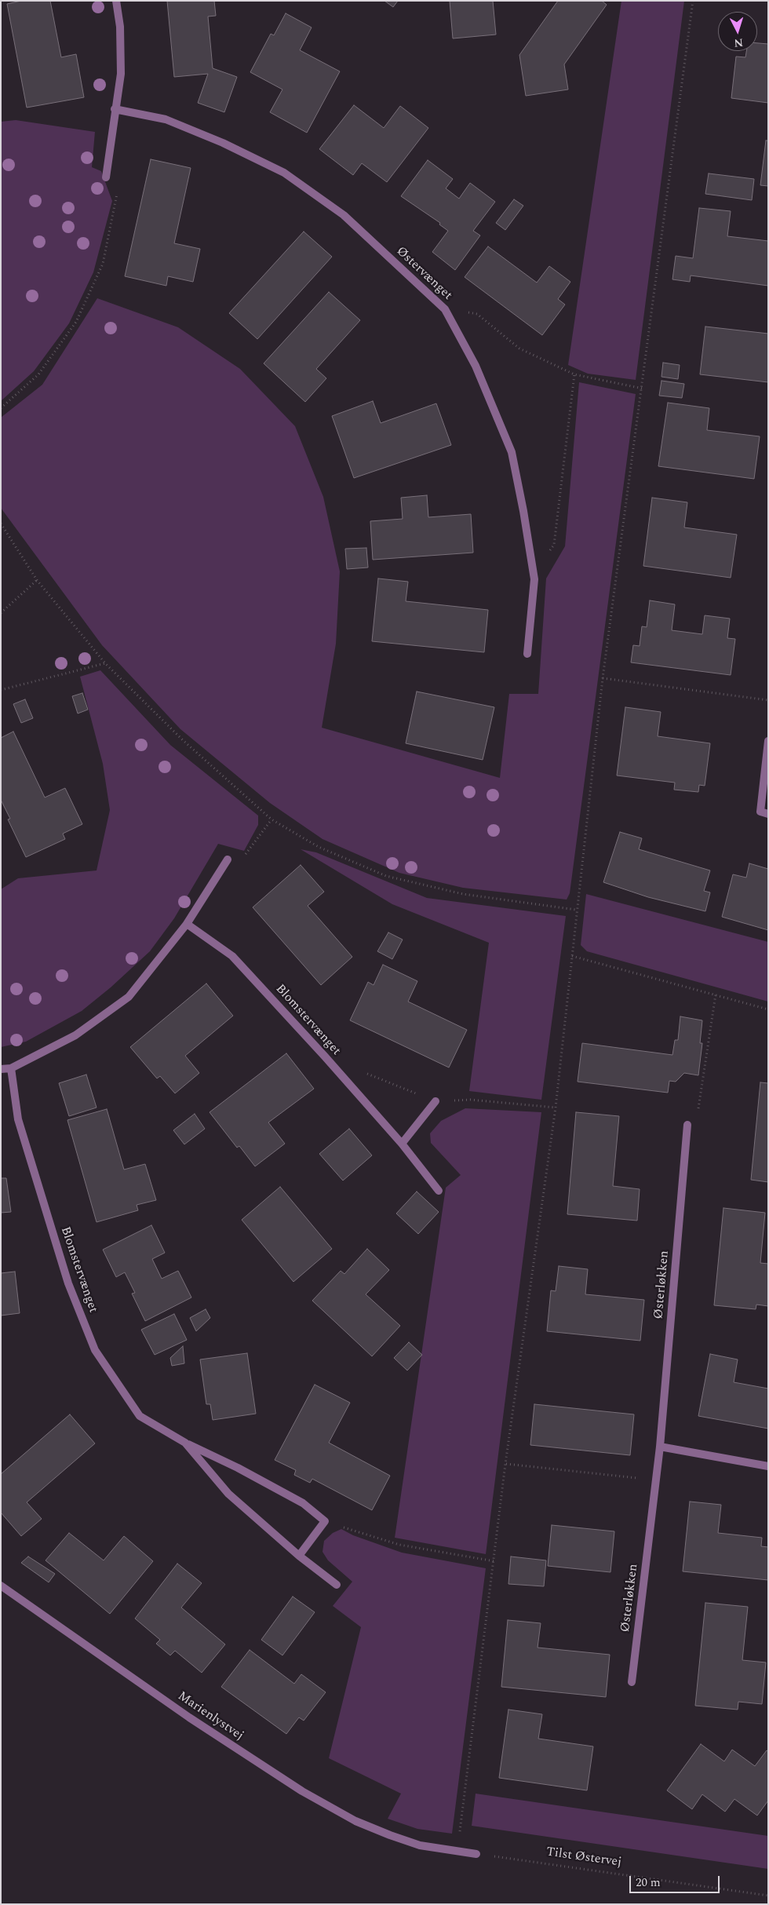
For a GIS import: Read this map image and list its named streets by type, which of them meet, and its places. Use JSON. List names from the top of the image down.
{
  "streets": {
    "street": [
      "Østervænget",
      "Blomstervænget",
      "Østerløkken",
      "Marienlystvej"
    ],
    "path": ["Tilst Østervej"]
  },
  "scale_bar": "20 m",
  "north": "bottom"
}
